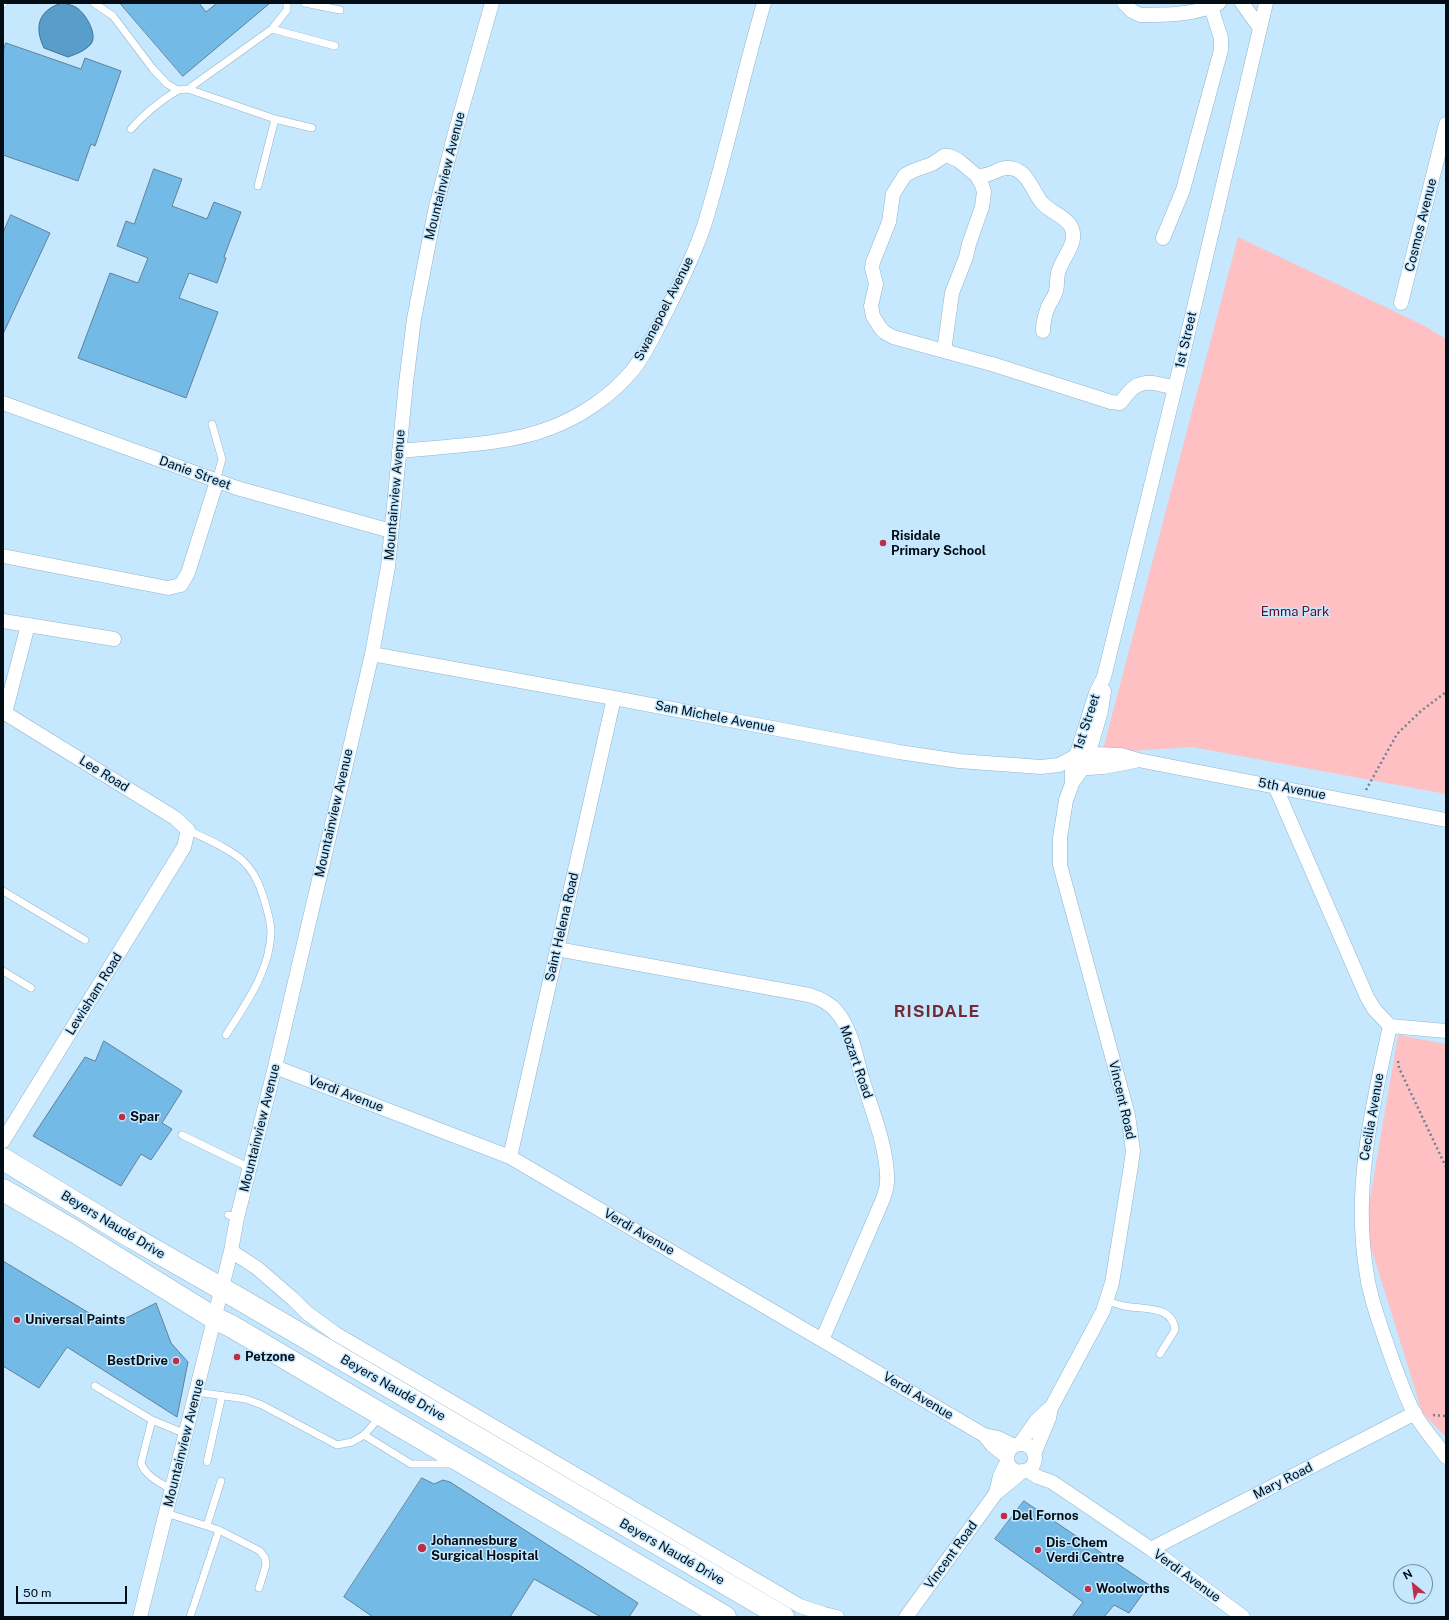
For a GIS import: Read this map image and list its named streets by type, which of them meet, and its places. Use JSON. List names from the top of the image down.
{
  "streets": {
    "main road": ["Beyers Naudé Drive"],
    "street": [
      "Mountainview Avenue",
      "Cosmos Avenue",
      "Swanepoel Avenue",
      "1st Street",
      "Danie Street",
      "San Michele Avenue",
      "Lee Road",
      "5th Avenue",
      "Saint Helena Road",
      "Lewisham Road",
      "Mozart Road",
      "Verdi Avenue",
      "Vincent Road",
      "Cecilia Avenue",
      "Mary Road"
    ]
  },
  "crossings": [
    ["Mountainview Avenue", "Swanepoel Avenue"],
    ["Mountainview Avenue", "Danie Street"],
    ["Mountainview Avenue", "San Michele Avenue"],
    ["Mountainview Avenue", "Verdi Avenue"],
    ["Mountainview Avenue", "Beyers Naudé Drive"],
    ["1st Street", "San Michele Avenue"],
    ["1st Street", "Vincent Road"],
    ["San Michele Avenue", "5th Avenue"],
    ["San Michele Avenue", "Saint Helena Road"],
    ["San Michele Avenue", "Vincent Road"],
    ["Lee Road", "Lewisham Road"],
    ["Saint Helena Road", "Mozart Road"],
    ["Saint Helena Road", "Verdi Avenue"],
    ["Mozart Road", "Verdi Avenue"],
    ["Verdi Avenue", "Vincent Road"],
    ["Verdi Avenue", "Mary Road"],
    ["Cecilia Avenue", "Mary Road"]
  ],
  "districts": ["RISIDALE"],
  "parks": ["Emma Park"],
  "places": [
    "Risidale Primary School",
    "Spar",
    "Universal Paints",
    "Petzone",
    "BestDrive",
    "Del Fornos",
    "Johannesburg Surgical Hospital",
    "Dis-Chem Verdi Centre",
    "Woolworths"
  ],
  "scale_bar": "50 m",
  "north": "top left"
}
